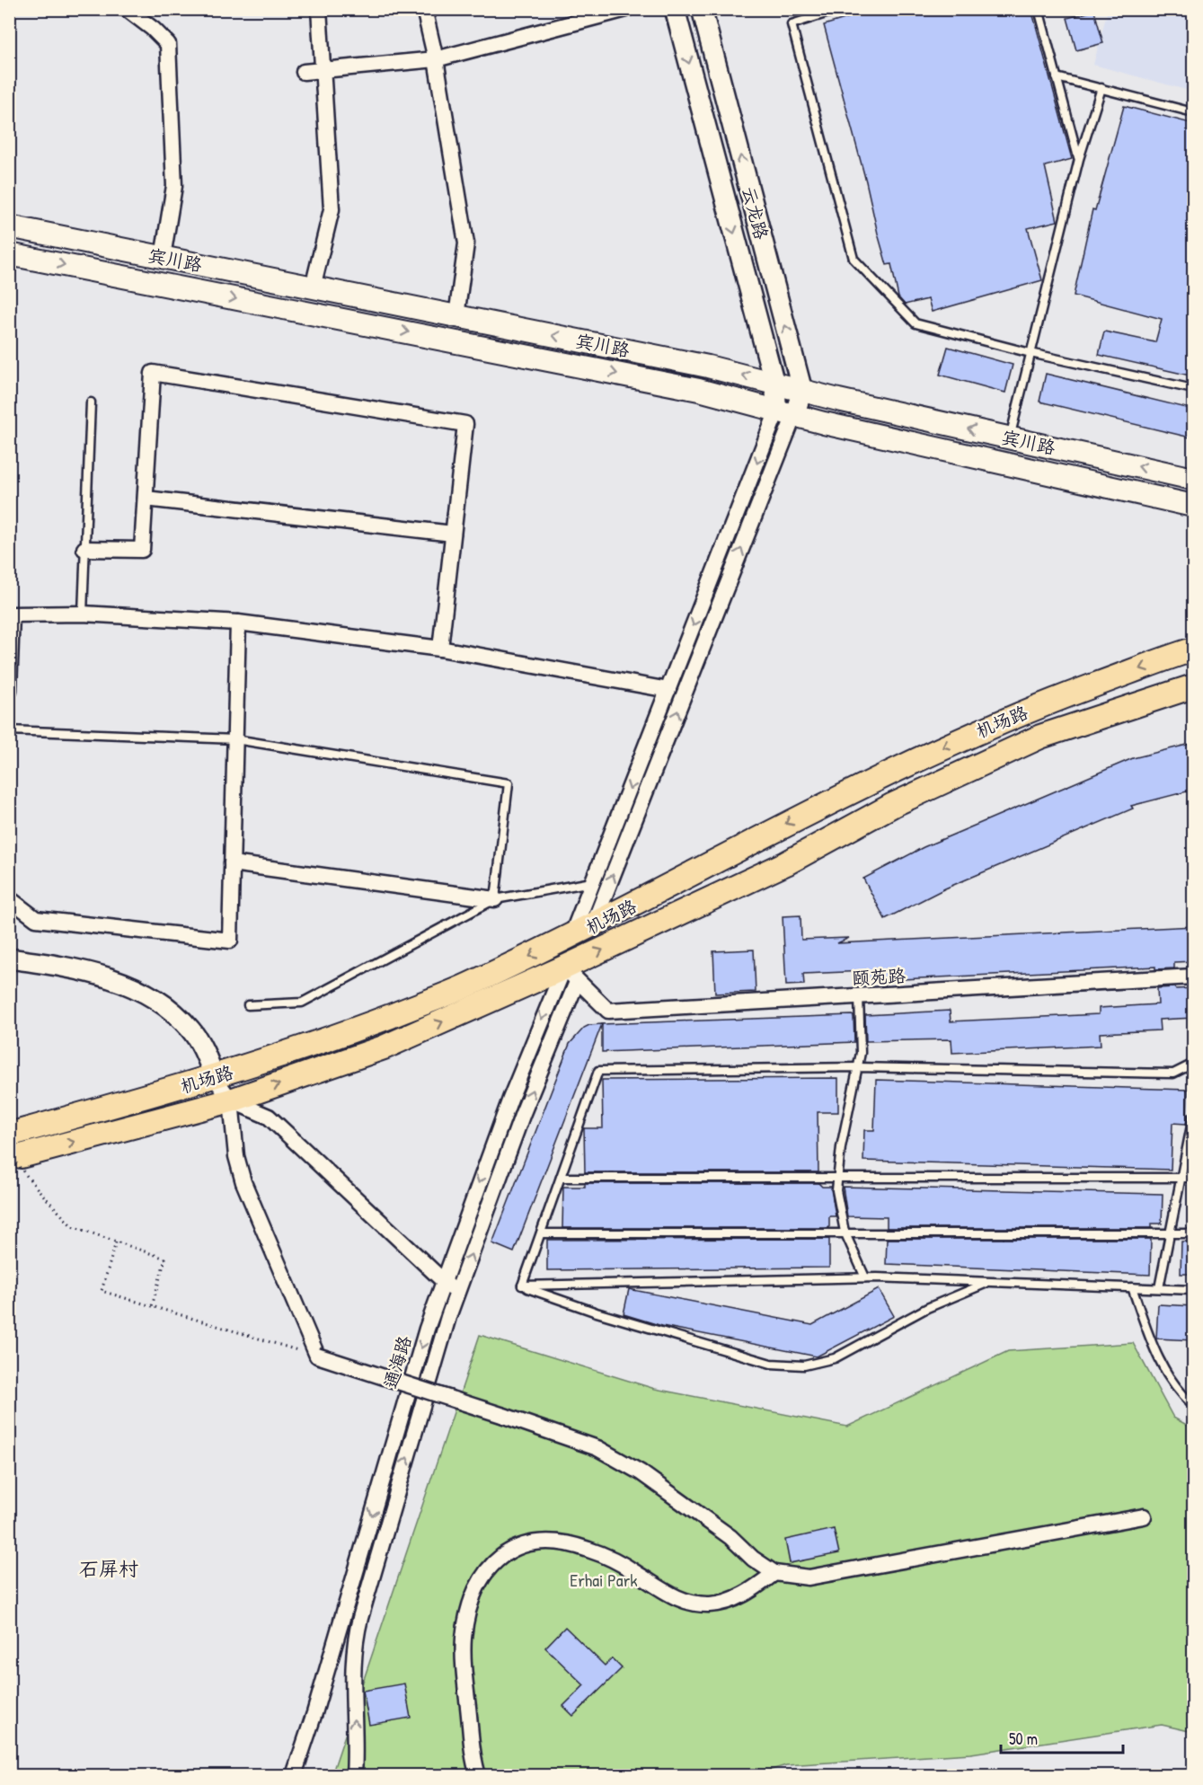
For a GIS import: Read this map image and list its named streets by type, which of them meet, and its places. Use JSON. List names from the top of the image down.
{
  "streets": {
    "main road": ["宾川路", "机场路"],
    "street": ["云龙路", "颐苑路", "通海路"]
  },
  "crossings": [
    ["云龙路", "宾川路"],
    ["机场路", "颐苑路"],
    ["机场路", "通海路"],
    ["颐苑路", "通海路"]
  ],
  "districts": ["石屏村"],
  "parks": ["Erhai Park"],
  "scale_bar": "50 m"
}
